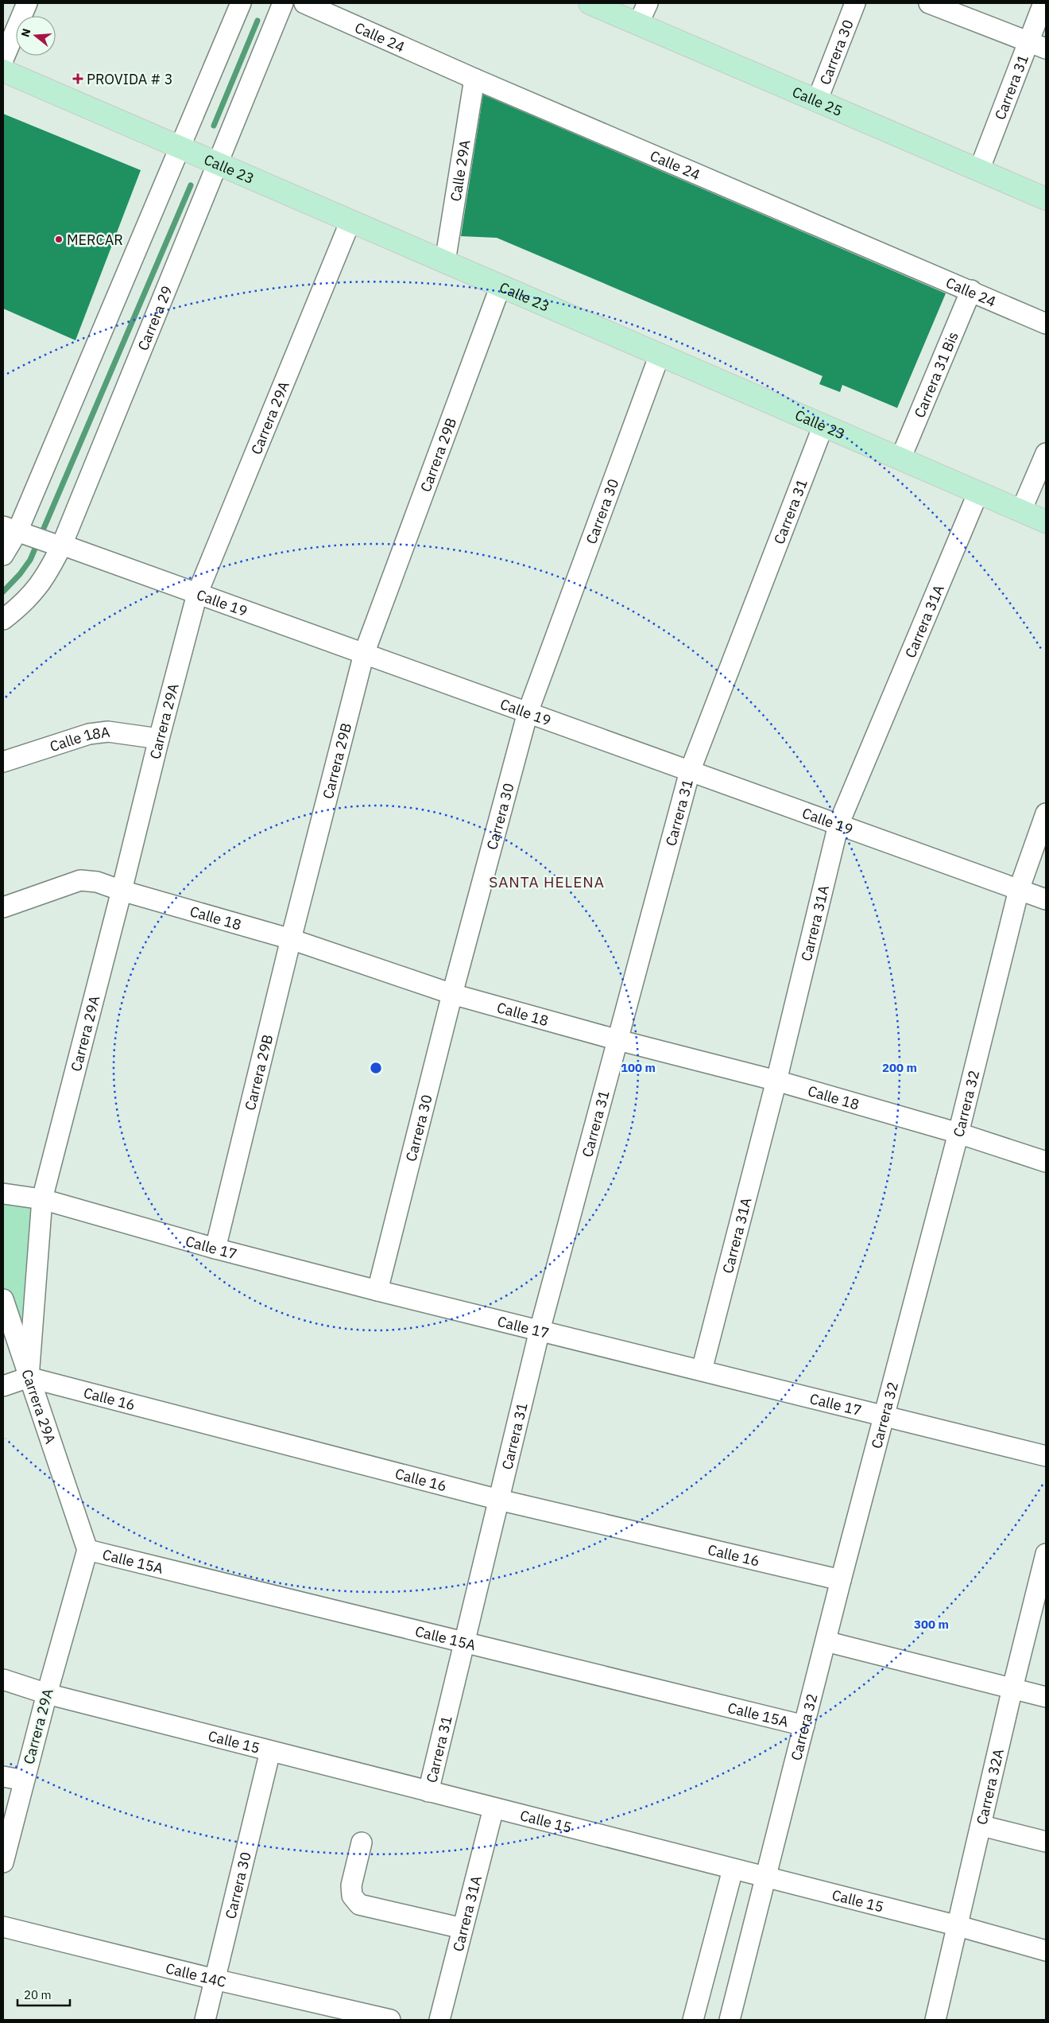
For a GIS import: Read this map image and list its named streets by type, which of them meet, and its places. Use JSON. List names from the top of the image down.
{
  "streets": {
    "main road": ["Calle 25", "Calle 23"],
    "street": [
      "Calle 24",
      "Carrera 30",
      "Carrera 31",
      "Calle 29A",
      "Carrera 29",
      "Carrera 31 Bis",
      "Carrera 29A",
      "Carrera 29B",
      "Calle 19",
      "Carrera 31A",
      "Calle 18A",
      "Calle 18",
      "Carrera 32",
      "Calle 17",
      "Calle 16",
      "Calle 15A",
      "Calle 15",
      "Carrera 32A",
      "Calle 14C"
    ]
  },
  "crossings": [
    ["Calle 24", "Calle 29A"],
    ["Calle 24", "Carrera 31 Bis"],
    ["Carrera 30", "Calle 25"],
    ["Carrera 30", "Calle 23"],
    ["Carrera 30", "Calle 19"],
    ["Carrera 30", "Calle 18"],
    ["Carrera 30", "Calle 17"],
    ["Carrera 30", "Calle 15"],
    ["Carrera 30", "Calle 14C"],
    ["Carrera 31", "Calle 25"],
    ["Carrera 31", "Calle 23"],
    ["Carrera 31", "Calle 19"],
    ["Carrera 31", "Calle 18"],
    ["Carrera 31", "Calle 17"],
    ["Carrera 31", "Calle 16"],
    ["Carrera 31", "Calle 15A"],
    ["Carrera 31", "Calle 15"],
    ["Calle 23", "Calle 29A"],
    ["Calle 23", "Carrera 29"],
    ["Calle 23", "Carrera 31 Bis"],
    ["Calle 23", "Carrera 29A"],
    ["Calle 23", "Carrera 29B"],
    ["Calle 23", "Carrera 31A"],
    ["Carrera 29", "Calle 19"],
    ["Carrera 29A", "Calle 19"],
    ["Carrera 29A", "Calle 18A"],
    ["Carrera 29A", "Calle 18"],
    ["Carrera 29A", "Calle 17"],
    ["Carrera 29A", "Calle 16"],
    ["Carrera 29A", "Calle 15A"],
    ["Carrera 29A", "Calle 15"],
    ["Carrera 29B", "Calle 19"],
    ["Carrera 29B", "Calle 18"],
    ["Carrera 29B", "Calle 17"],
    ["Calle 19", "Carrera 31A"],
    ["Calle 19", "Carrera 32"],
    ["Carrera 31A", "Calle 18"],
    ["Carrera 31A", "Calle 17"],
    ["Carrera 31A", "Calle 15"],
    ["Calle 18", "Carrera 32"],
    ["Carrera 32", "Calle 17"],
    ["Carrera 32", "Calle 16"],
    ["Carrera 32", "Calle 15A"],
    ["Carrera 32", "Calle 15"],
    ["Calle 15", "Carrera 32A"]
  ],
  "districts": ["SANTA HELENA"],
  "places": {
    "health": ["PROVIDA # 3"],
    "other": ["MERCAR"]
  },
  "scale_bar": "20 m",
  "north": "left",
  "rings": ["100 m", "200 m", "300 m"]
}
